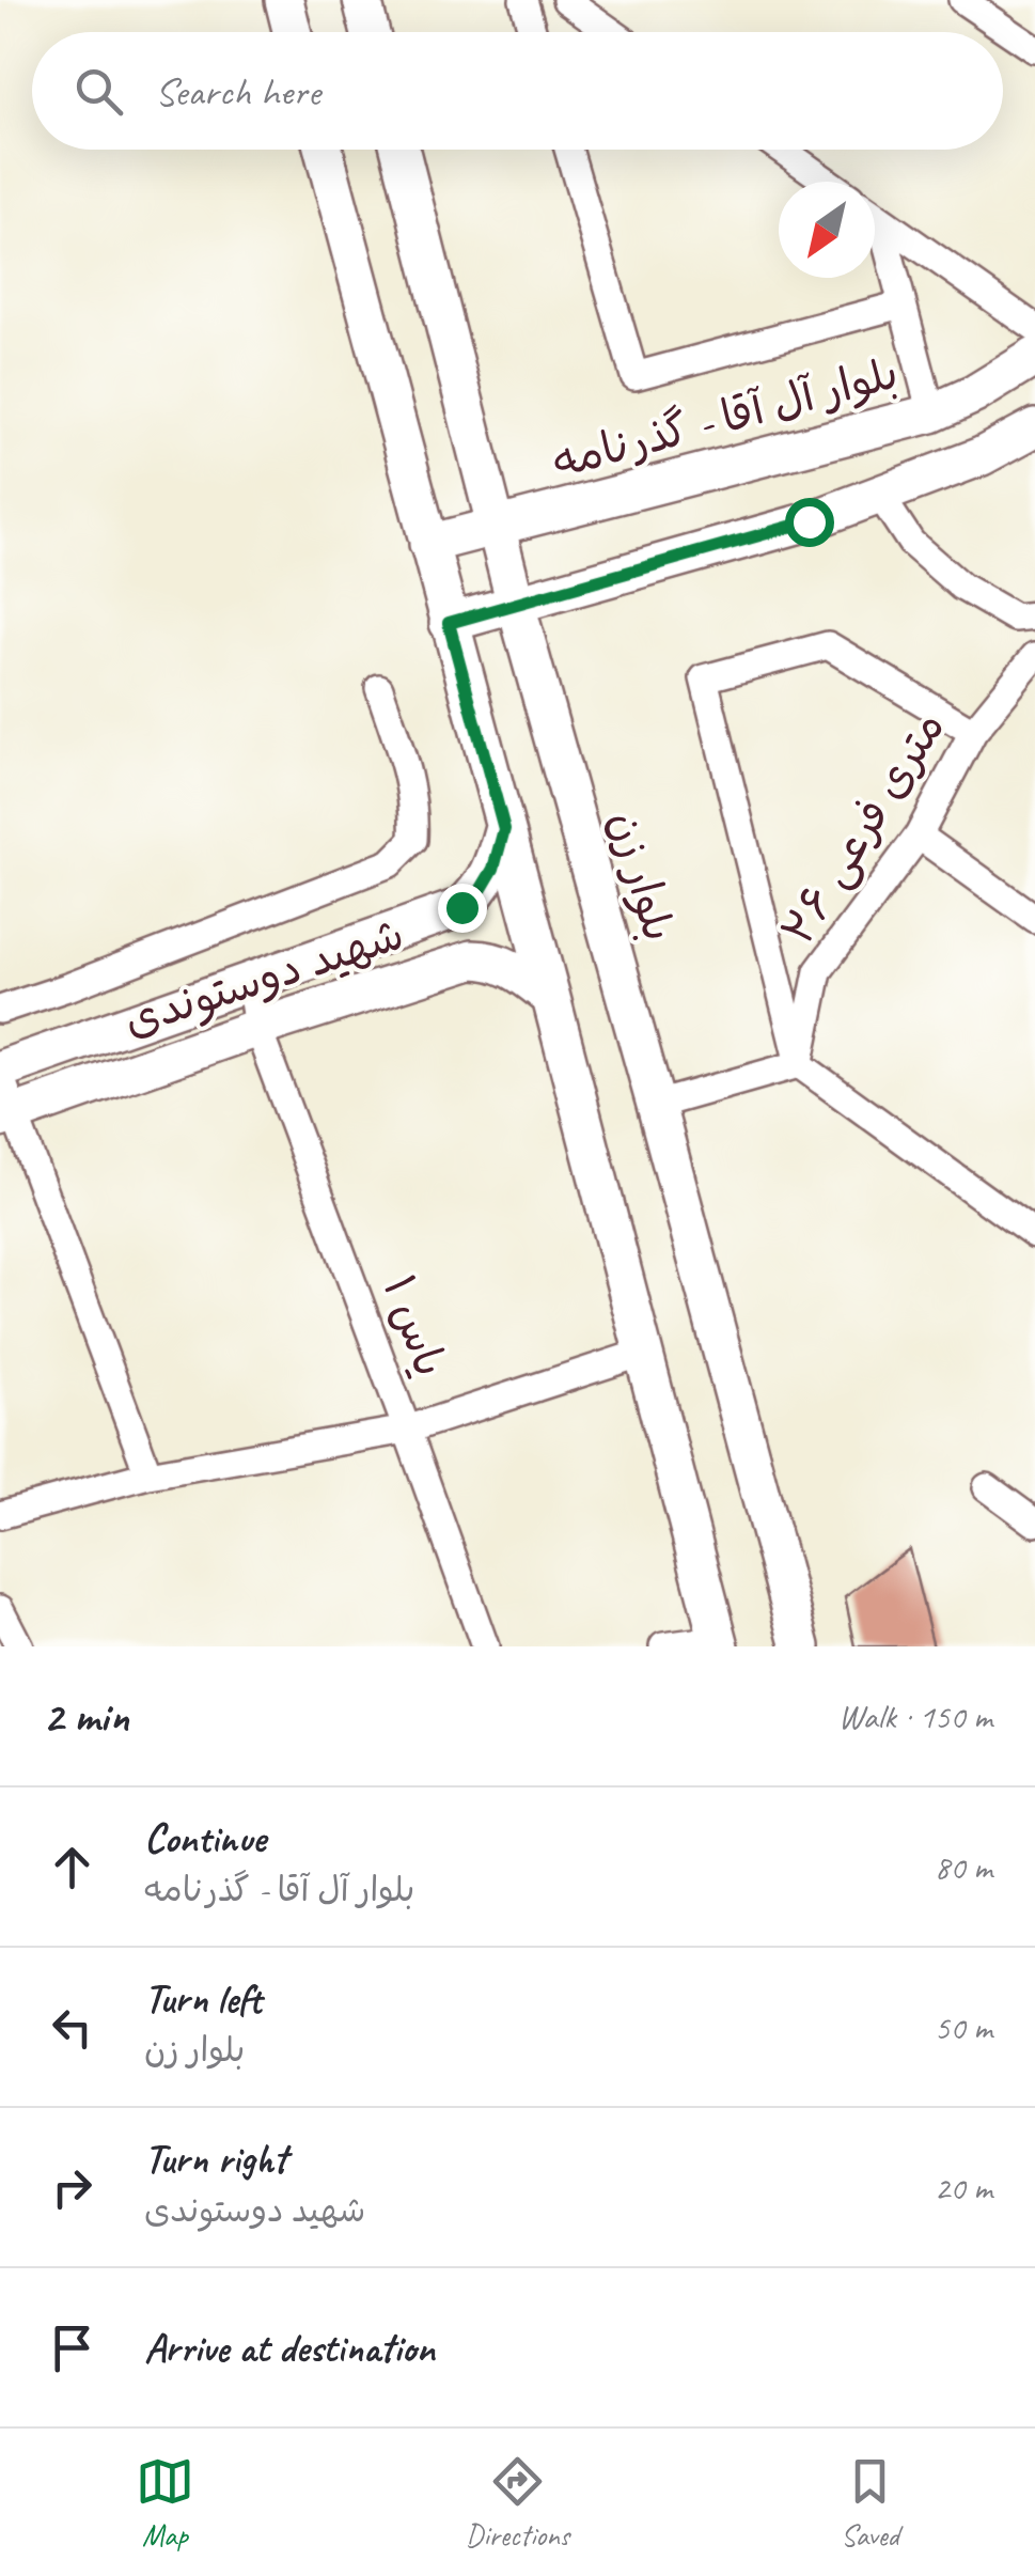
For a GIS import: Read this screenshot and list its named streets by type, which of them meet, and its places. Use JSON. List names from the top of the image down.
{
  "streets": {
    "main road": ["بلوار آل آقا - گذرنامه", "بلوار زن", "شهید دوستوندی"],
    "street": ["۲۶ متری فرعی", "یاس ۱"]
  },
  "crossings": [
    ["بلوار آل آقا - گذرنامه", "بلوار زن"],
    ["شهید دوستوندی", "یاس ۱"]
  ],
  "north": "bottom left",
  "page": {
    "search": "Search here",
    "heading": ["2 min", "Walk · 150 m"],
    "list": [
      ["Continue", "بلوار آل آقا - گذرنامه", "80 m"],
      ["Turn left", "بلوار زن", "50 m"],
      ["Turn right", "شهید دوستوندی", "20 m"],
      "Arrive at destination"
    ],
    "nav": ["Map", "Directions", "Saved"]
  }
}
